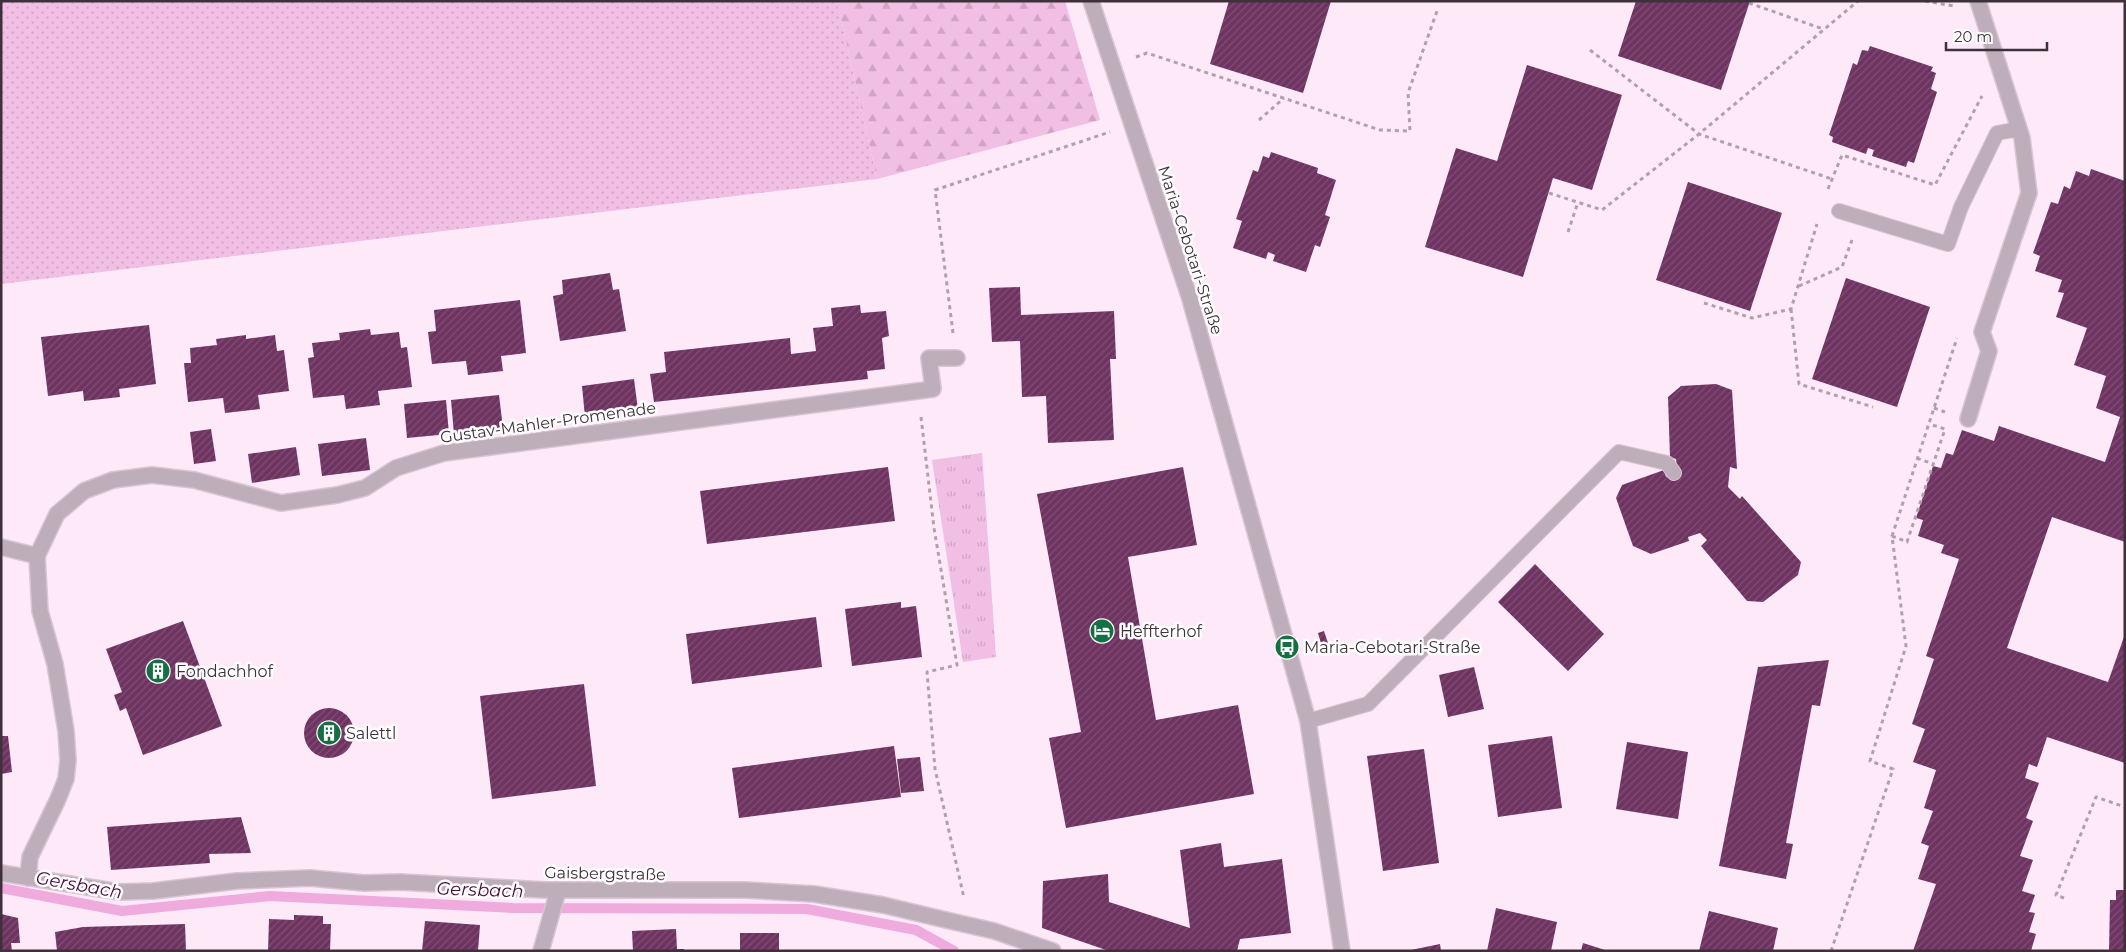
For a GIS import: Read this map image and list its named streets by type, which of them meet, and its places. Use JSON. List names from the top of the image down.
{
  "streets": {
    "street": ["Maria-Cebotari-Straße", "Gustav-Mahler-Promenade", "Gaisbergstraße"]
  },
  "crossings": [
    ["Gustav-Mahler-Promenade", "Gaisbergstraße"]
  ],
  "water": ["Gersbach"],
  "places": {
    "hotel": ["Heffterhof"],
    "bus stop": ["Maria-Cebotari-Straße"],
    "building": ["Fondachhof", "Salettl"]
  },
  "scale_bar": "20 m"
}
